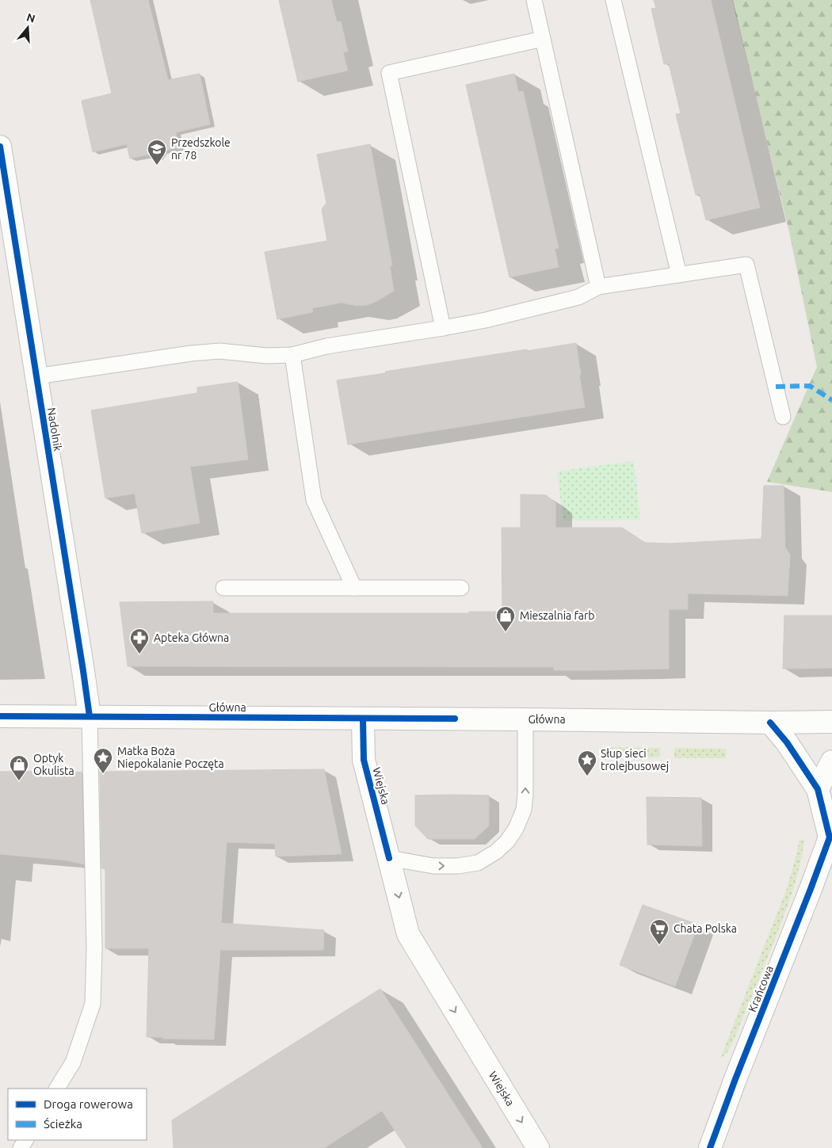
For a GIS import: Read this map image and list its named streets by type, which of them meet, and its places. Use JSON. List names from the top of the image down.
{
  "streets": {
    "street": [
      "Nadolnik",
      "Główna",
      "Wiejska",
      "Krańcowa"
    ]
  },
  "crossings": [
    ["Nadolnik", "Główna"],
    ["Główna", "Wiejska"],
    ["Główna", "Krańcowa"]
  ],
  "one_way": ["Wiejska"],
  "places": {
    "school or university": ["Przedszkole nr 78"],
    "shop": ["Mieszalnia farb", "Optyk Okulista"],
    "pharmacy": ["Apteka Główna"],
    "place": ["Matka Boża Niepokalanie Poczęta", "Słup sieci trolejbusowej"],
    "supermarket": ["Chata Polska"]
  },
  "legend": ["Droga rowerowa", "Ścieżka"],
  "north": "top"
}
